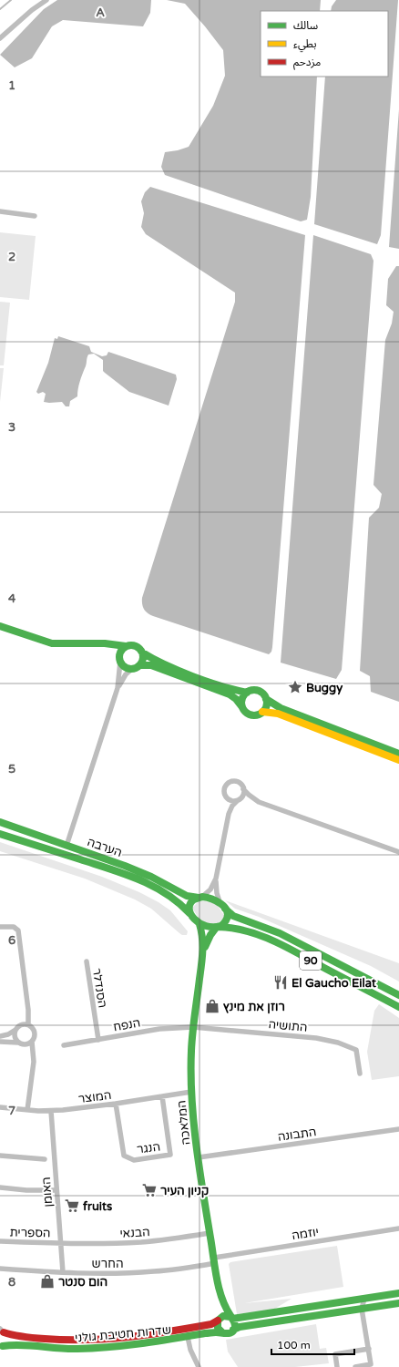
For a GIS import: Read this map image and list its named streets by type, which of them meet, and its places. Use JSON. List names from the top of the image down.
{
  "streets": {
    "main road": [
      "הערבה",
      "90",
      "המלאכה",
      "שדרות חטיבת גולני"
    ],
    "street": [
      "הסנדלר",
      "הנפח",
      "התושיה",
      "המוצר",
      "התבונה",
      "הנגר",
      "האומן",
      "הספרית",
      "הבנאי",
      "יוזמה",
      "החרש"
    ]
  },
  "crossings": [
    ["הערבה", "90"],
    ["הערבה", "המלאכה"],
    ["90", "המלאכה"],
    ["הסנדלר", "הנפח"],
    ["הנפח", "התושיה"],
    ["הנפח", "המלאכה"],
    ["התושיה", "המלאכה"],
    ["המוצר", "המלאכה"],
    ["המוצר", "הנגר"],
    ["המוצר", "האומן"],
    ["המלאכה", "התבונה"],
    ["המלאכה", "הבנאי"],
    ["המלאכה", "יוזמה"],
    ["המלאכה", "החרש"],
    ["המלאכה", "שדרות חטיבת גולני"],
    ["האומן", "הספרית"],
    ["האומן", "הבנאי"],
    ["האומן", "החרש"],
    ["הספרית", "הבנאי"],
    ["יוזמה", "החרש"]
  ],
  "places": {
    "place": ["Buggy"],
    "restaurant": ["El Gaucho Eilat"],
    "shop": ["רוזן את מינץ", "הום סנטר"],
    "supermarket": ["קניון העיר", "fruits"]
  },
  "legend": ["سالك", "بطيء", "مزدحم"],
  "scale_bar": "100 m",
  "grid": {
    "columns": ["A"],
    "rows": [
      "1",
      "2",
      "3",
      "4",
      "5",
      "6",
      "7",
      "8"
    ]
  }
}
